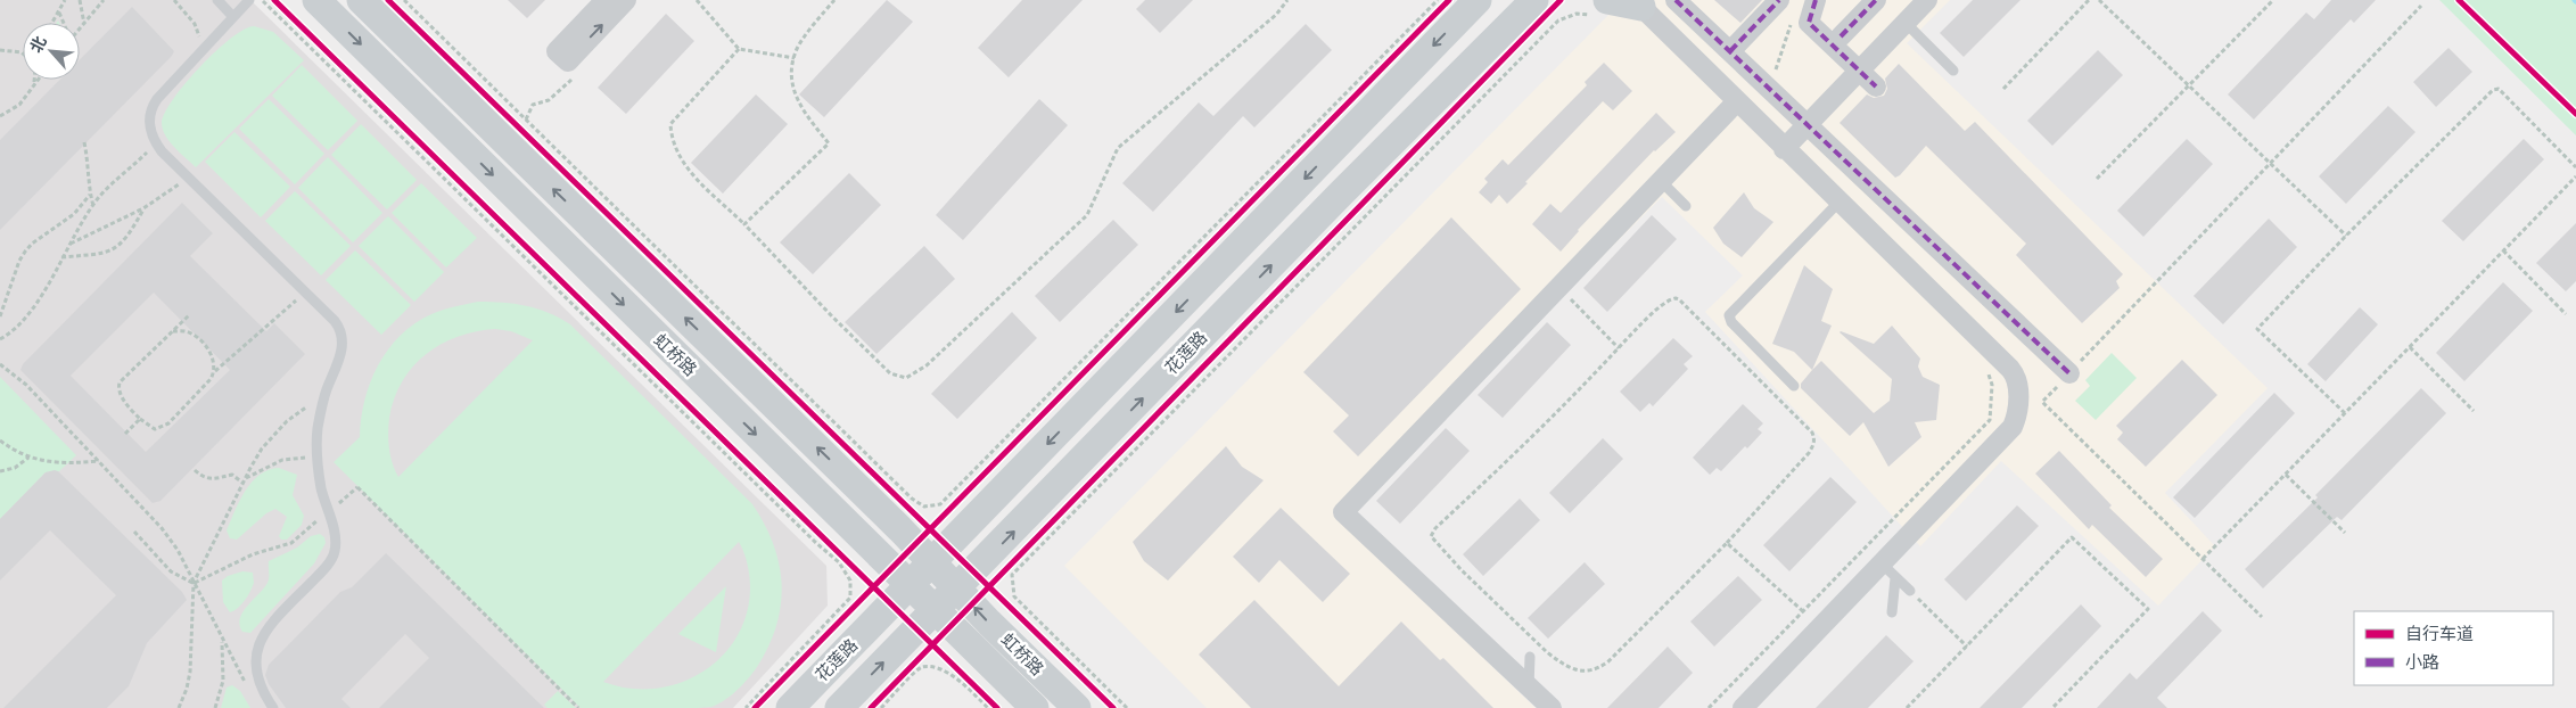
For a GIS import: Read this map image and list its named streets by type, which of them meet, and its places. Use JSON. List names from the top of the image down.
{
  "streets": {
    "main road": ["花莲路", "虹桥路"]
  },
  "crossings": [
    ["花莲路", "虹桥路"]
  ],
  "legend": ["自行车道", "小路"],
  "north": "top left"
}
